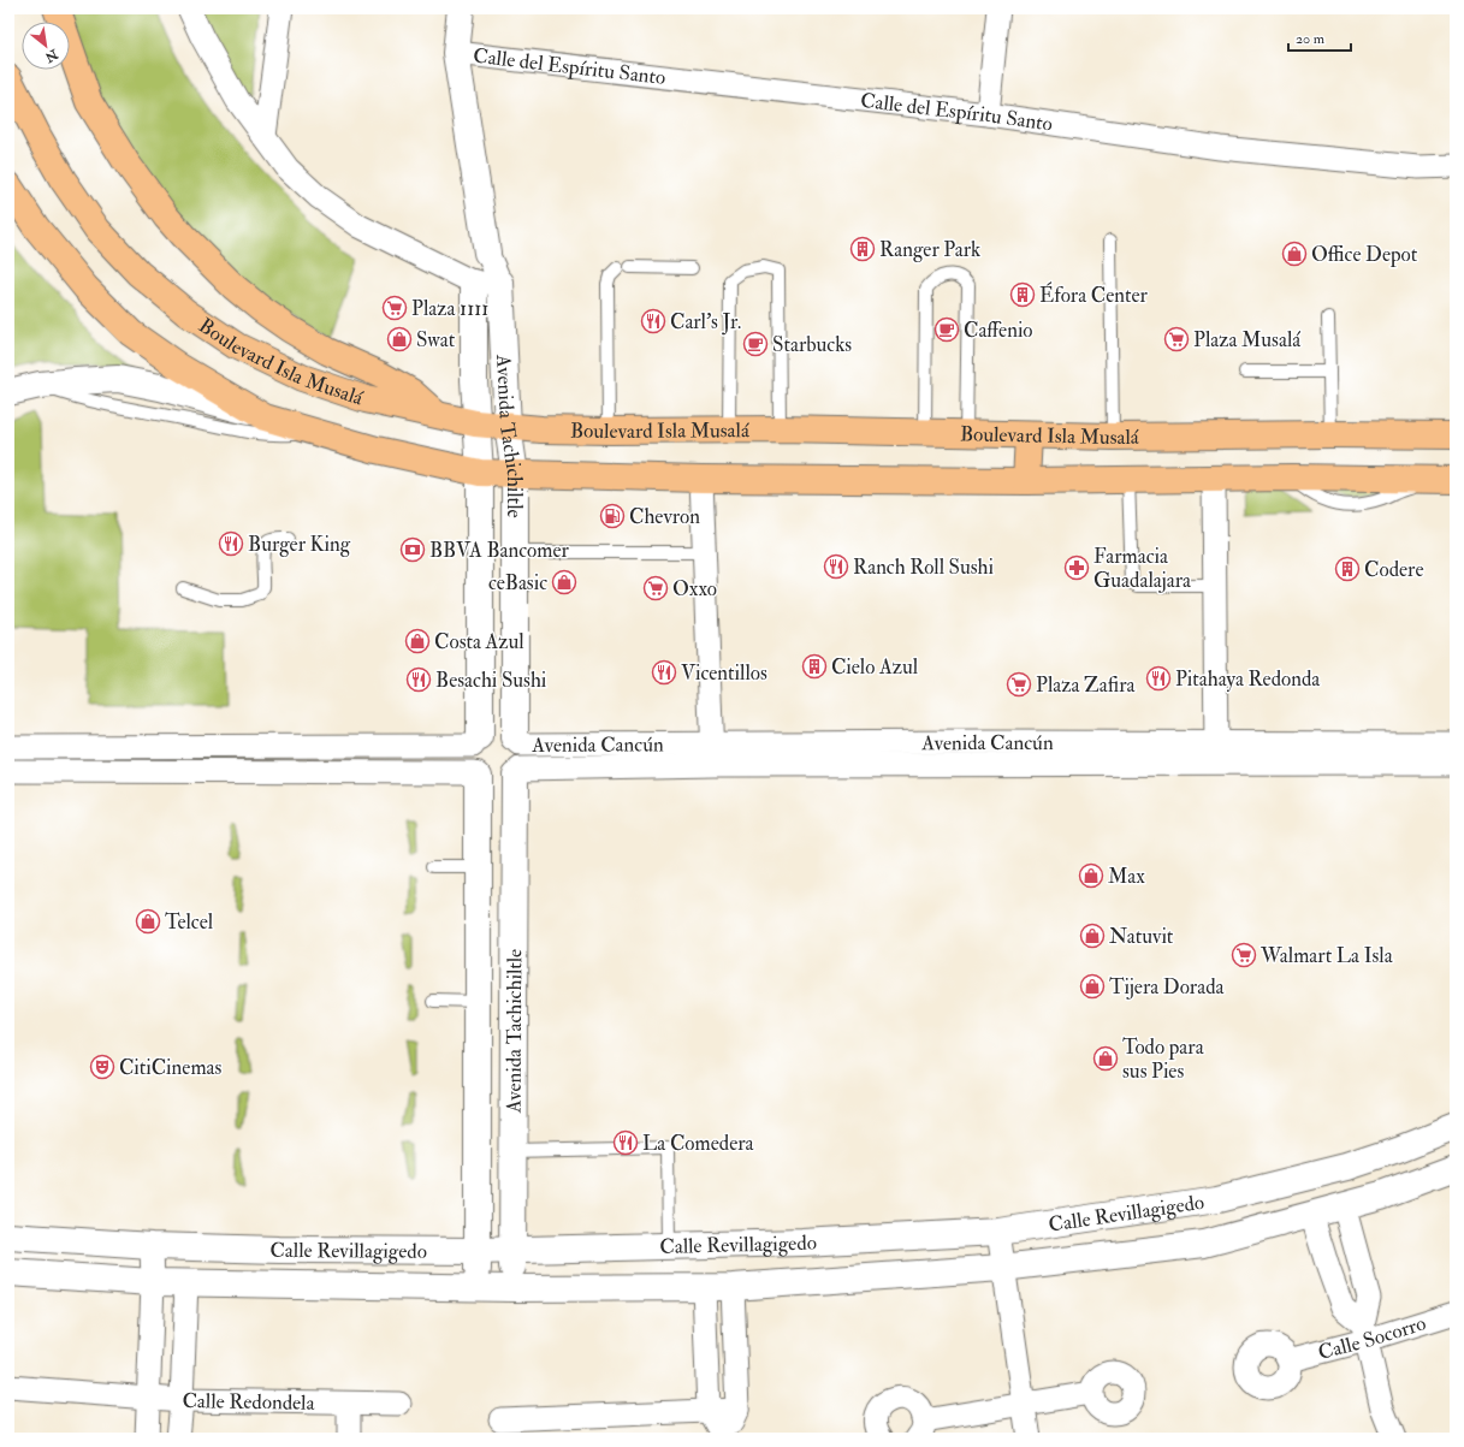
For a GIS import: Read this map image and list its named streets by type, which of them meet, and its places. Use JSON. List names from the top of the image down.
{
  "streets": {
    "main road": ["Boulevard Isla Musalá"],
    "street": [
      "Calle del Espíritu Santo",
      "Avenida Tachichiltle",
      "Avenida Cancún",
      "Calle Revillagigedo",
      "Calle Socorro",
      "Calle Redondela"
    ]
  },
  "crossings": [
    ["Calle del Espíritu Santo", "Avenida Tachichiltle"],
    ["Boulevard Isla Musalá", "Avenida Tachichiltle"],
    ["Avenida Tachichiltle", "Avenida Cancún"],
    ["Avenida Tachichiltle", "Calle Revillagigedo"]
  ],
  "places": {
    "building": [
      "Ranger Park",
      "Éfora Center",
      "Codere",
      "Cielo Azul"
    ],
    "shop": [
      "Office Depot",
      "Swat",
      "ceBasic",
      "Costa Azul",
      "Max",
      "Telcel",
      "Natuvit",
      "Tijera Dorada",
      "Todo para sus Pies"
    ],
    "supermarket": [
      "Plaza 1111",
      "Plaza Musalá",
      "Oxxo",
      "Plaza Zafira",
      "Walmart La Isla"
    ],
    "restaurant": [
      "Carl's Jr.",
      "Burger King",
      "Ranch Roll Sushi",
      "Vicentillos",
      "Pitahaya Redonda",
      "Besachi Sushi",
      "La Comedera"
    ],
    "cafe": ["Caffenio", "Starbucks"],
    "fuel station": ["Chevron"],
    "bank": ["BBVA Bancomer"],
    "pharmacy": ["Farmacia Guadalajara"],
    "theatre": ["CitiCinemas"]
  },
  "scale_bar": "20 m",
  "north": "bottom right"
}
